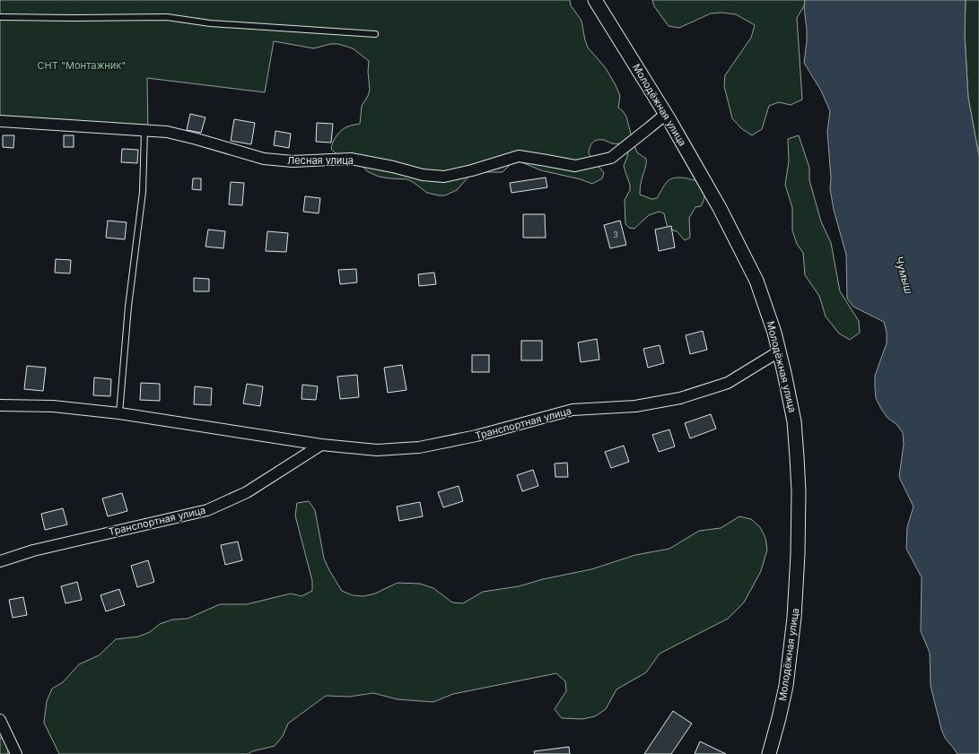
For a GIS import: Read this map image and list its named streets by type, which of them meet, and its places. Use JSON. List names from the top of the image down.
{
  "streets": {
    "street": ["Молодёжная улица", "Лесная улица", "Транспортная улица"]
  },
  "crossings": [
    ["Молодёжная улица", "Лесная улица"],
    ["Молодёжная улица", "Транспортная улица"]
  ],
  "water": ["Чумыш"],
  "parks": ["СНТ \"Монтажник\""],
  "house_numbers": ["3"]
}
